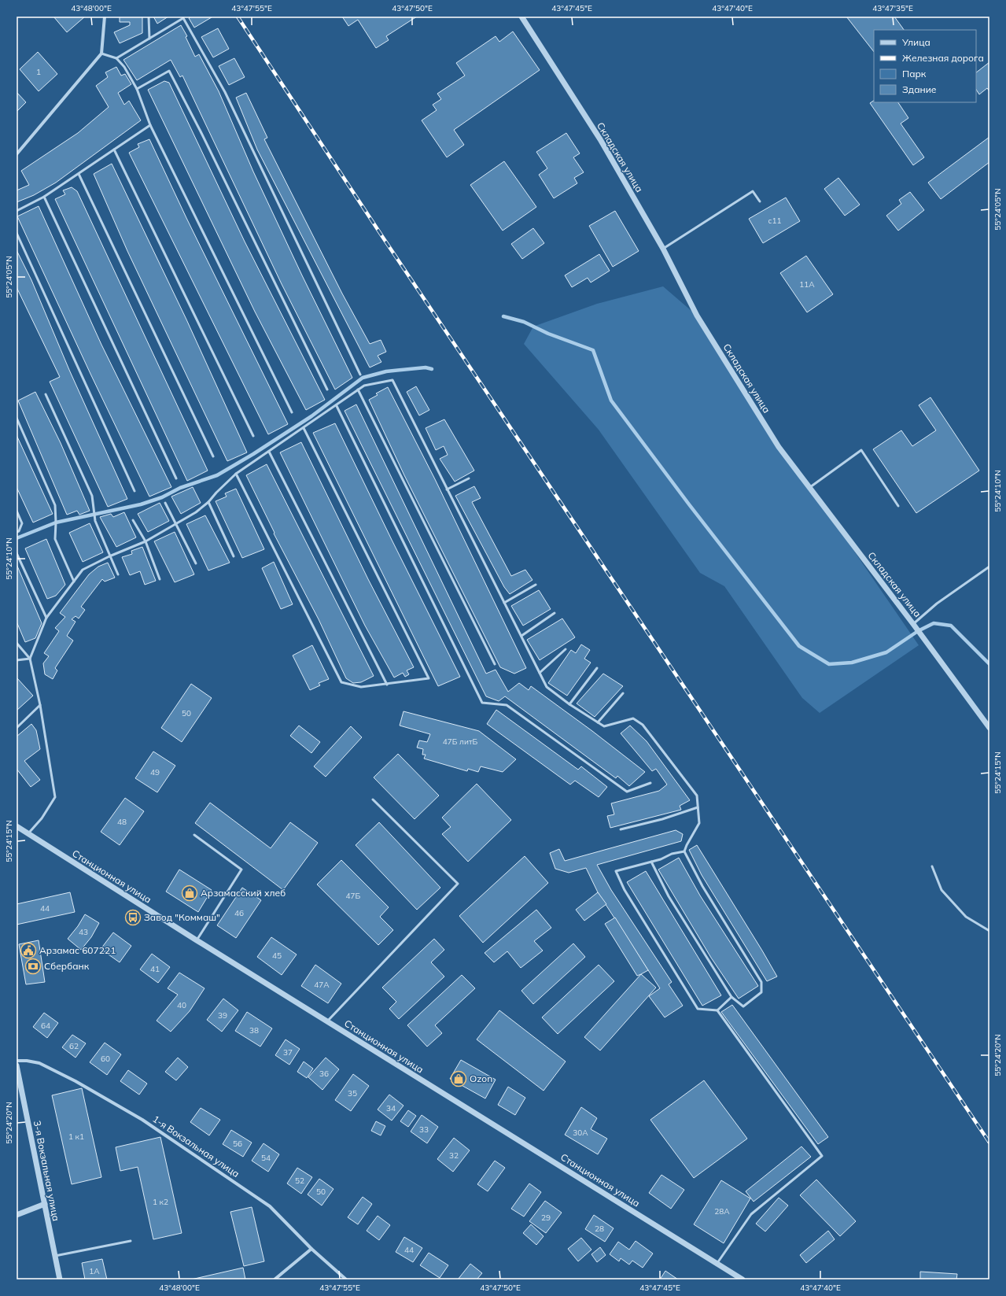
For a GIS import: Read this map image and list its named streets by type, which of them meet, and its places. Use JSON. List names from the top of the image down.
{
  "streets": {
    "street": [
      "Складская улица",
      "Станционная улица",
      "1-я Вокзальная улица",
      "3-я Вокзальная улица"
    ]
  },
  "places": {
    "shop": ["Арзамасский хлеб", "Ozon"],
    "bus stop": ["Завод \"Коммаш\""],
    "public building": ["Арзамас 607221"],
    "bank": ["Сбербанк"]
  },
  "house_numbers": [
    "1",
    "с11",
    "11А",
    "50",
    "47Б литБ",
    "49",
    "48",
    "47Б",
    "44",
    "46",
    "43",
    "45",
    "41",
    "47А",
    "40",
    "39",
    "64",
    "38",
    "62",
    "37",
    "60",
    "36",
    "35",
    "34",
    "33",
    "30А",
    "1 к1",
    "56",
    "32",
    "54",
    "52",
    "50",
    "1 к2",
    "28А",
    "29",
    "28",
    "44",
    "1А"
  ],
  "legend": [
    "Улица",
    "Железная дорога",
    "Парк",
    "Здание"
  ],
  "coordinates": [
    "43°48'00\"E",
    "43°47'55\"E",
    "43°47'50\"E",
    "43°47'45\"E",
    "43°47'40\"E",
    "43°47'35\"E",
    "55°24'05\"N",
    "55°24'10\"N",
    "55°24'15\"N",
    "55°24'20\"N"
  ]
}
